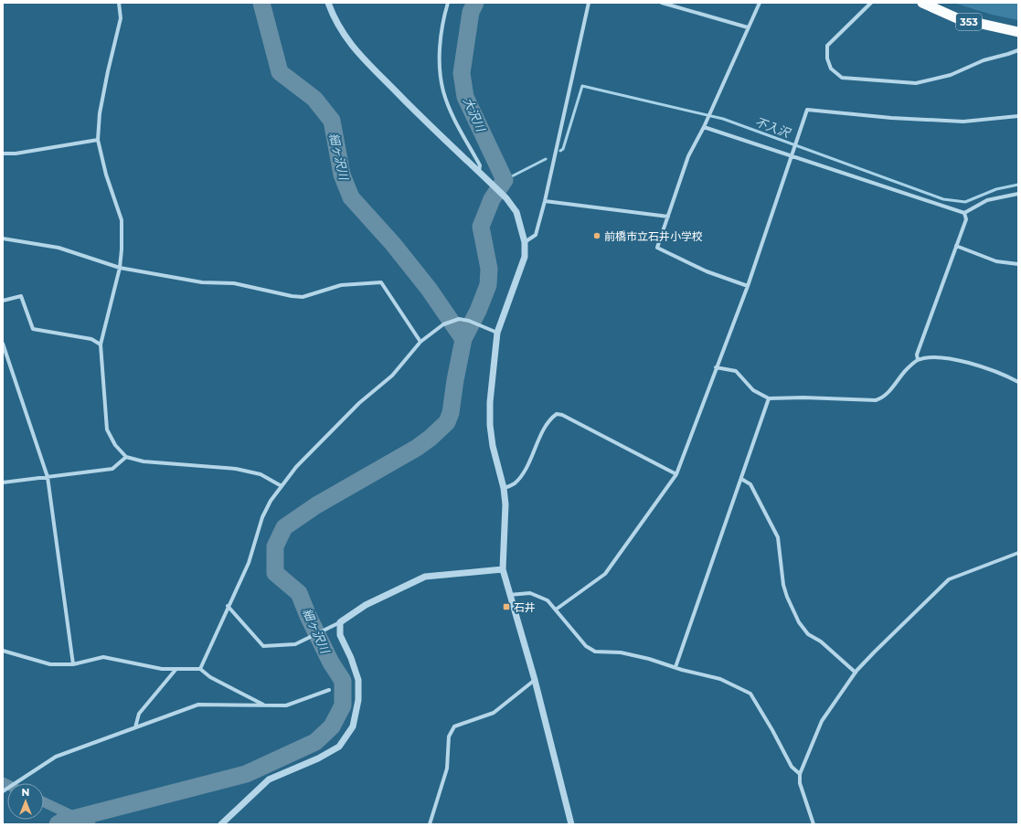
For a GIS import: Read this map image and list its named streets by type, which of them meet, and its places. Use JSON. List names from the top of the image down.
{
  "streets": {
    "highway": ["353"]
  },
  "water": ["大沢川", "不入沢", "細ヶ沢川"],
  "places": {
    "other": ["前橋市立石井小学校"],
    "transit": ["石井"]
  },
  "north": "top"
}
